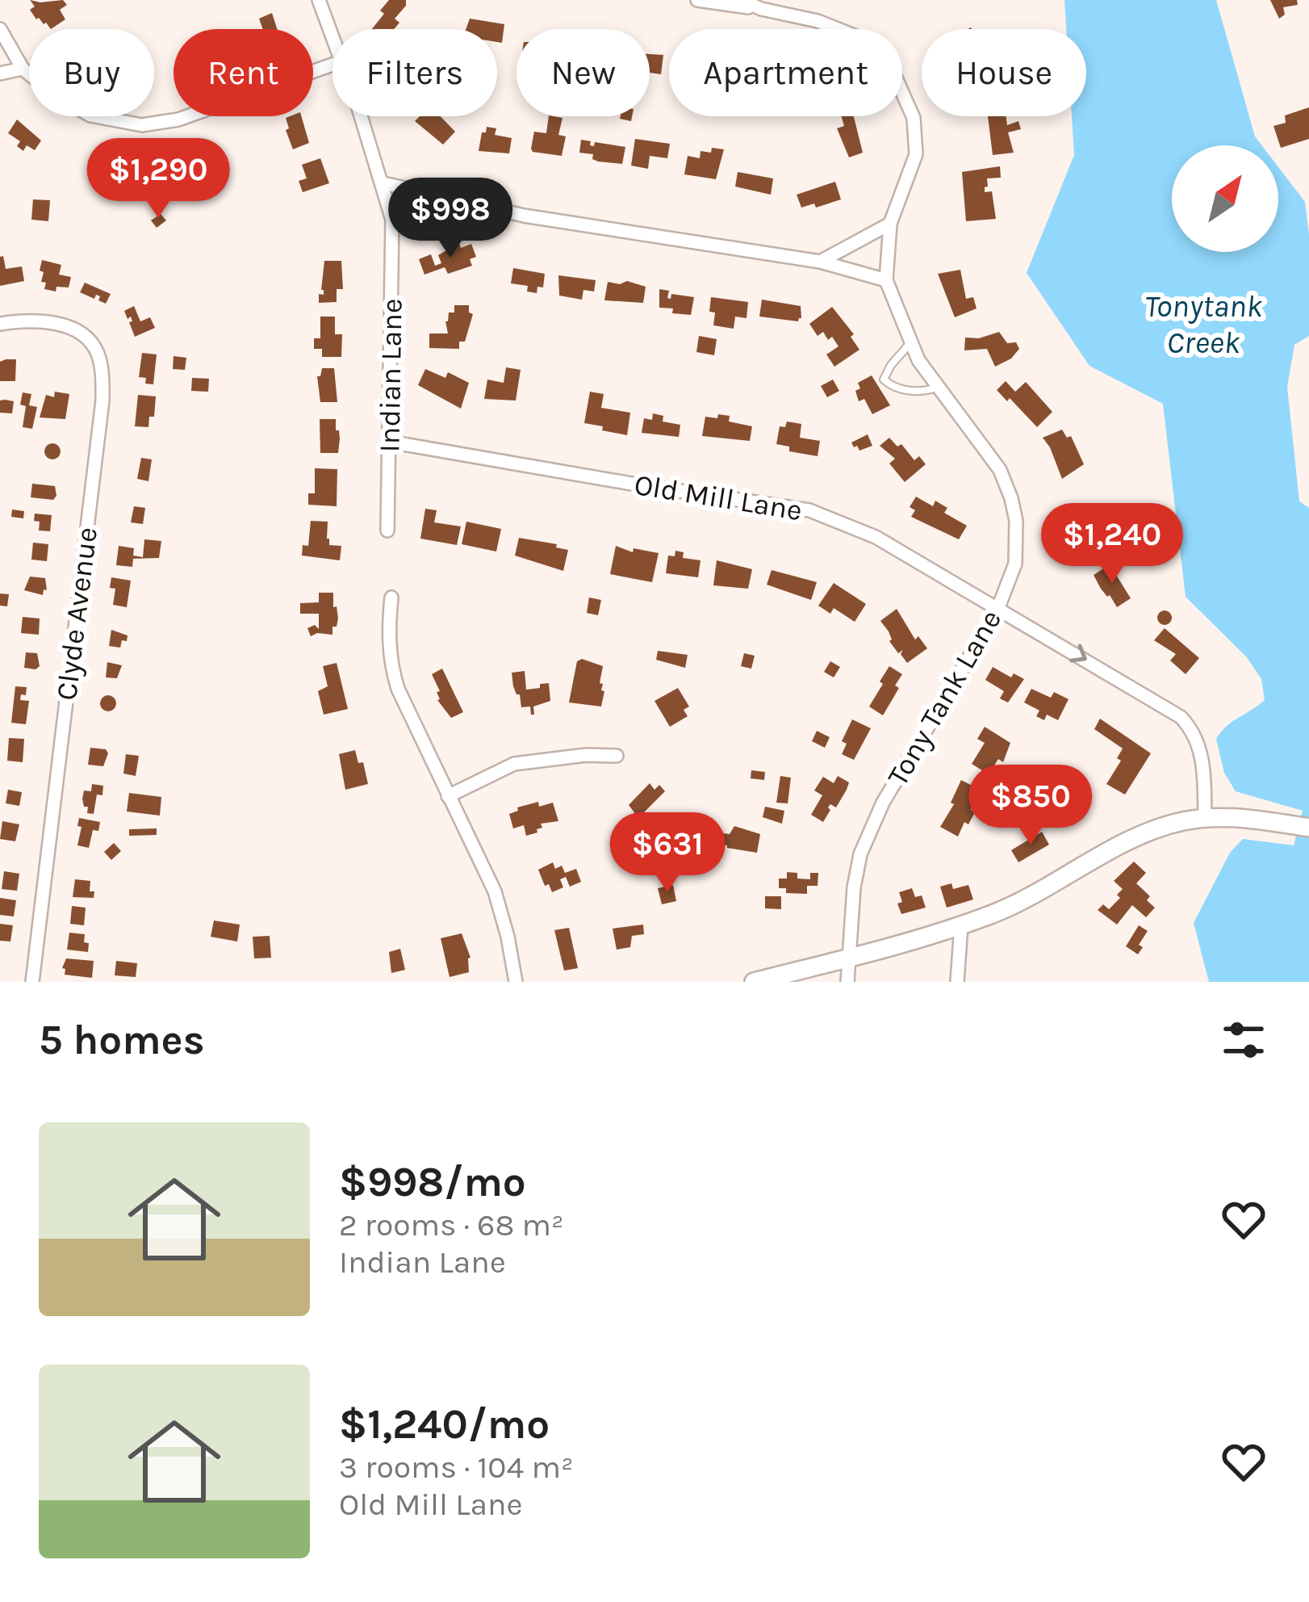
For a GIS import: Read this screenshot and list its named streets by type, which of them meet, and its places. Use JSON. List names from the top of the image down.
{
  "streets": {
    "street": [
      "Indian Lane",
      "Old Mill Lane",
      "Clyde Avenue",
      "Tony Tank Lane"
    ]
  },
  "crossings": [
    ["Indian Lane", "Old Mill Lane"],
    ["Old Mill Lane", "Tony Tank Lane"]
  ],
  "water": ["Tonytank Creek"],
  "north": "top right",
  "page": {
    "chip": [
      "Buy",
      "Rent",
      "Filters",
      "New",
      "Apartment",
      "House"
    ],
    "price": [
      "$1,290",
      "$998",
      "$1,240",
      "$850",
      "$631"
    ],
    "heading": "5 homes",
    "list": [
      {
        "name": "$998/mo",
        "note": "2 rooms · 68 m² · Indian Lane"
      },
      {
        "name": "$1,240/mo",
        "note": "3 rooms · 104 m² · Old Mill Lane"
      }
    ]
  }
}
